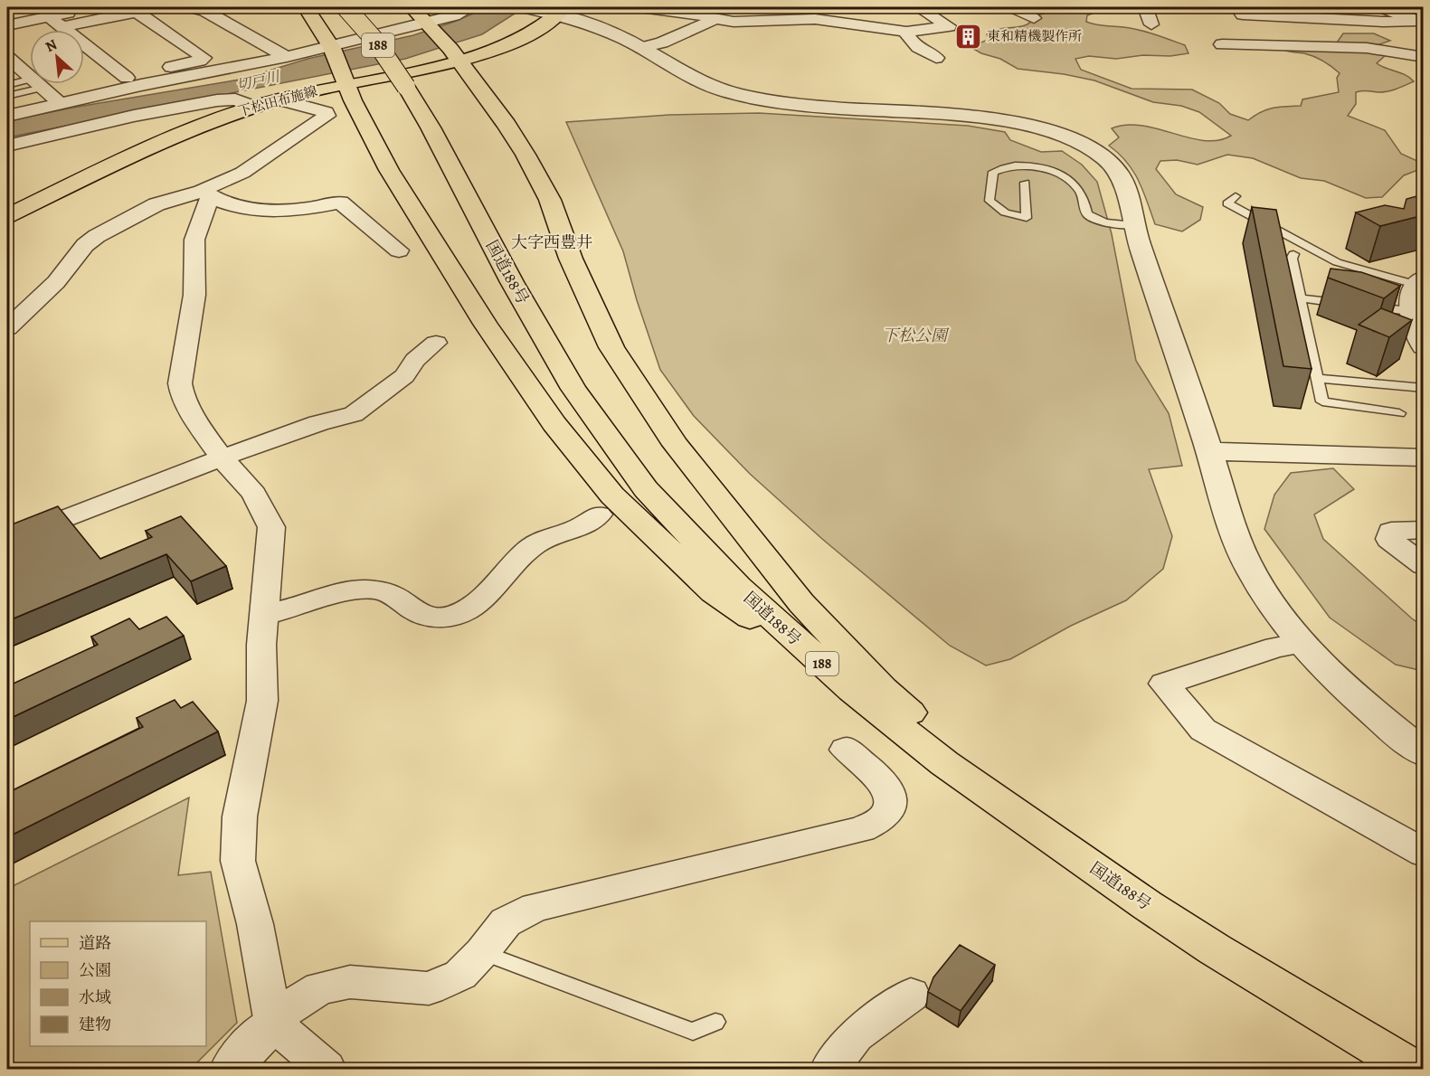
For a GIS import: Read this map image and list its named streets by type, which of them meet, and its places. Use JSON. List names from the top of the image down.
{
  "streets": {
    "main road": ["188", "下松田布施線", "国道188号"]
  },
  "districts": ["大字西豊井"],
  "water": ["切戸川"],
  "parks": ["下松公園"],
  "places": {
    "building": ["東和精機製作所"]
  },
  "legend": [
    "道路",
    "公園",
    "水域",
    "建物"
  ],
  "north": "top left"
}
